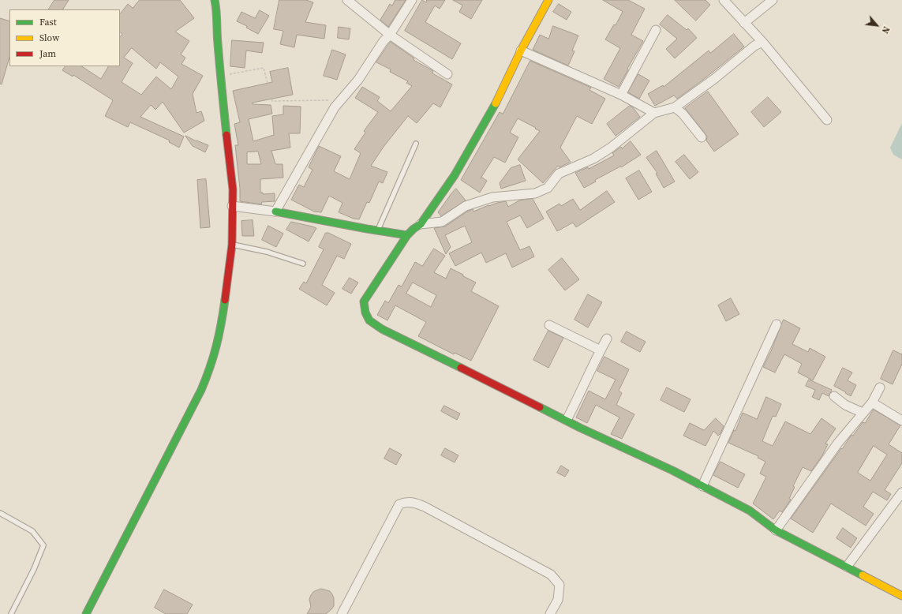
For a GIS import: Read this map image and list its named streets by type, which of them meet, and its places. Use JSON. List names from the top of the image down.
{
  "legend": ["Fast", "Slow", "Jam"],
  "north": "bottom right"
}
